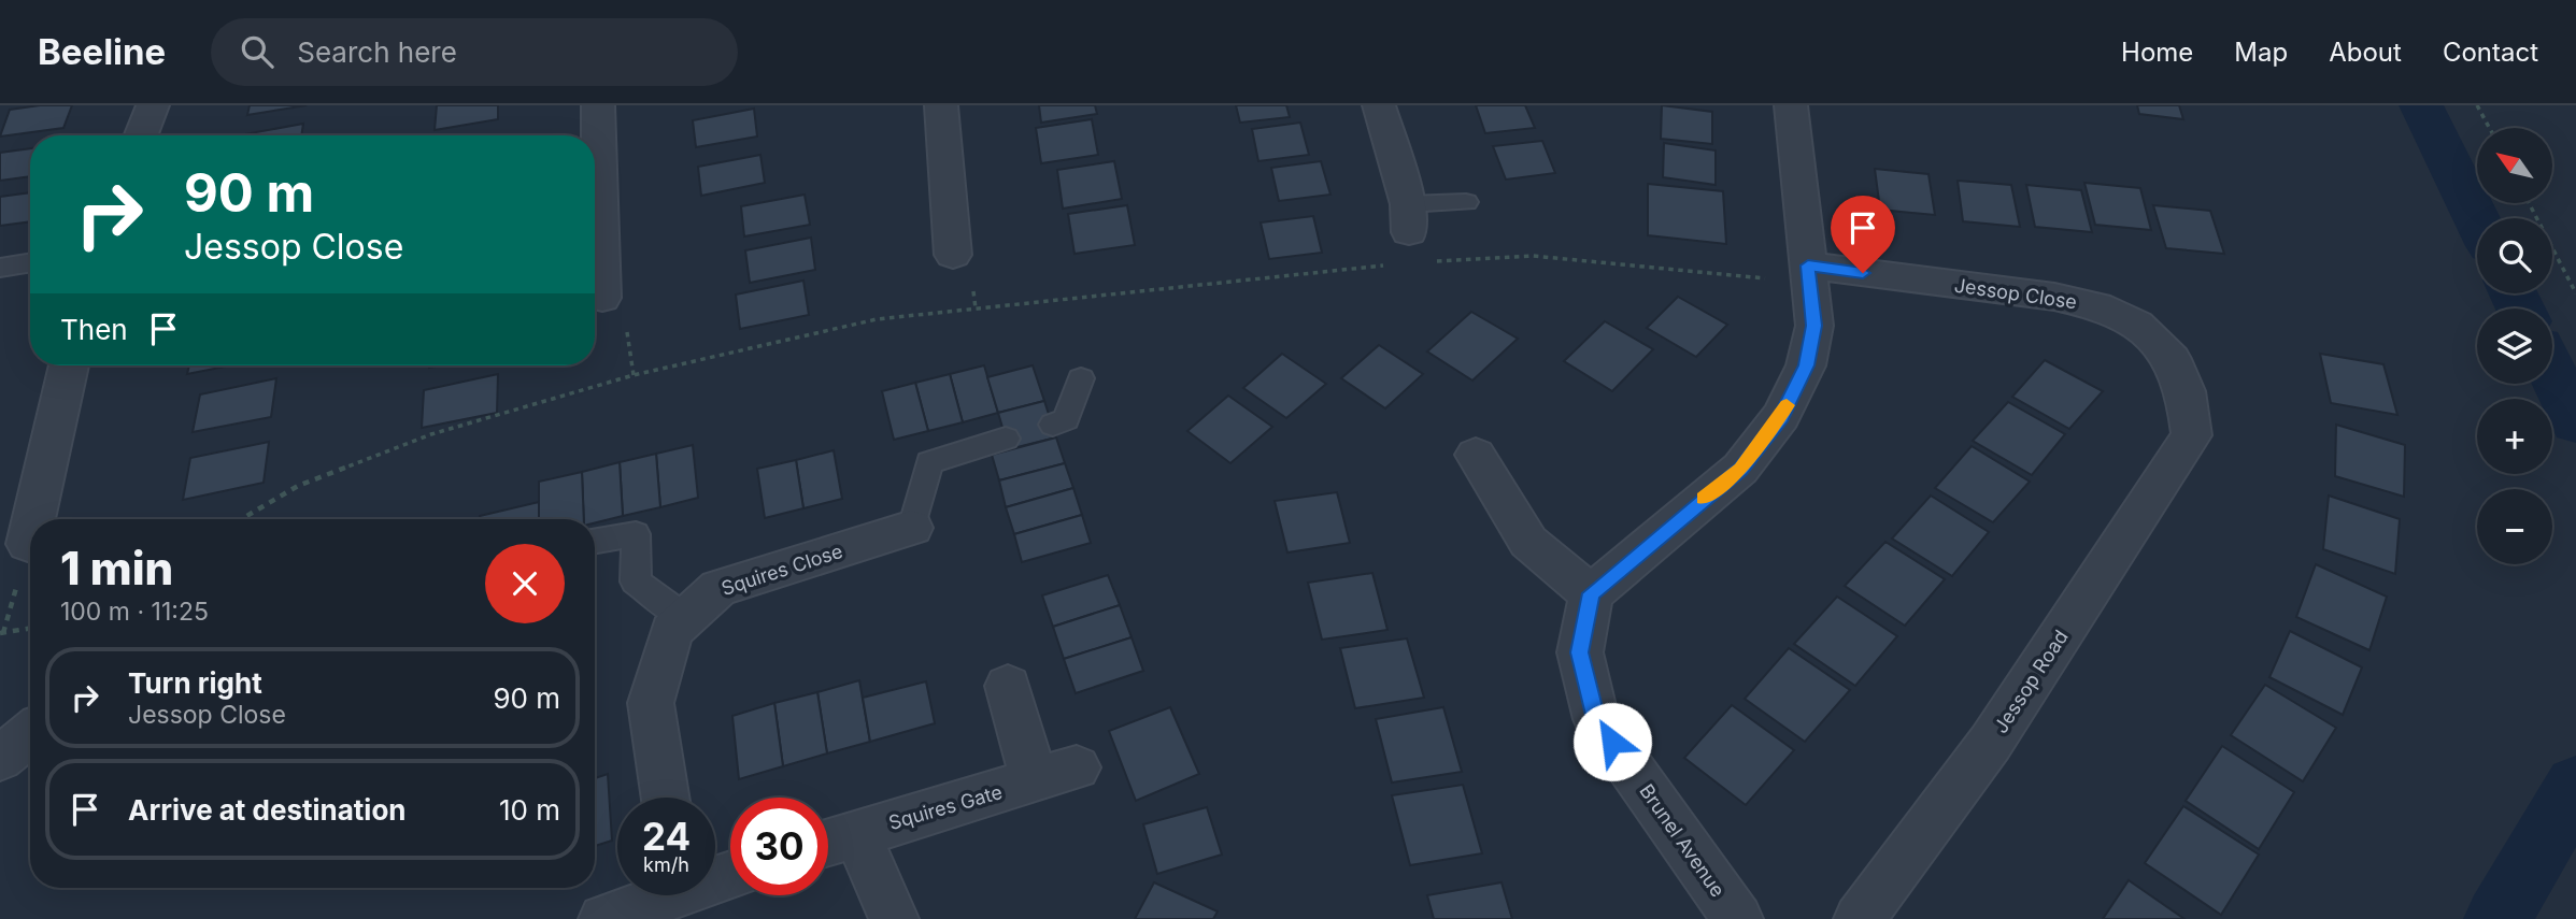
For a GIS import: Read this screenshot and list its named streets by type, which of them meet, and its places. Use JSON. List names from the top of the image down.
{
  "streets": {
    "street": [
      "Jessop Close",
      "Squires Close",
      "Jessop Road",
      "Squires Gate",
      "Brunel Avenue"
    ]
  },
  "crossings": [
    ["Jessop Close", "Jessop Road"]
  ],
  "north": "top left",
  "page": {
    "header": "Beeline",
    "search": "Search here",
    "nav": [
      "Home",
      "Map",
      "About",
      "Contact"
    ],
    "map_buttons": ["+", "−"],
    "turn": ["90 m", "Jessop Close"],
    "then": "Then",
    "heading": ["1 min", "100 m · 11:25"],
    "list": [
      {
        "name": "Turn right",
        "note": "Jessop Close",
        "value": "90 m"
      },
      {
        "name": "Arrive at destination",
        "value": "10 m"
      }
    ],
    "speed": "24 km/h",
    "limit": "30"
  }
}
